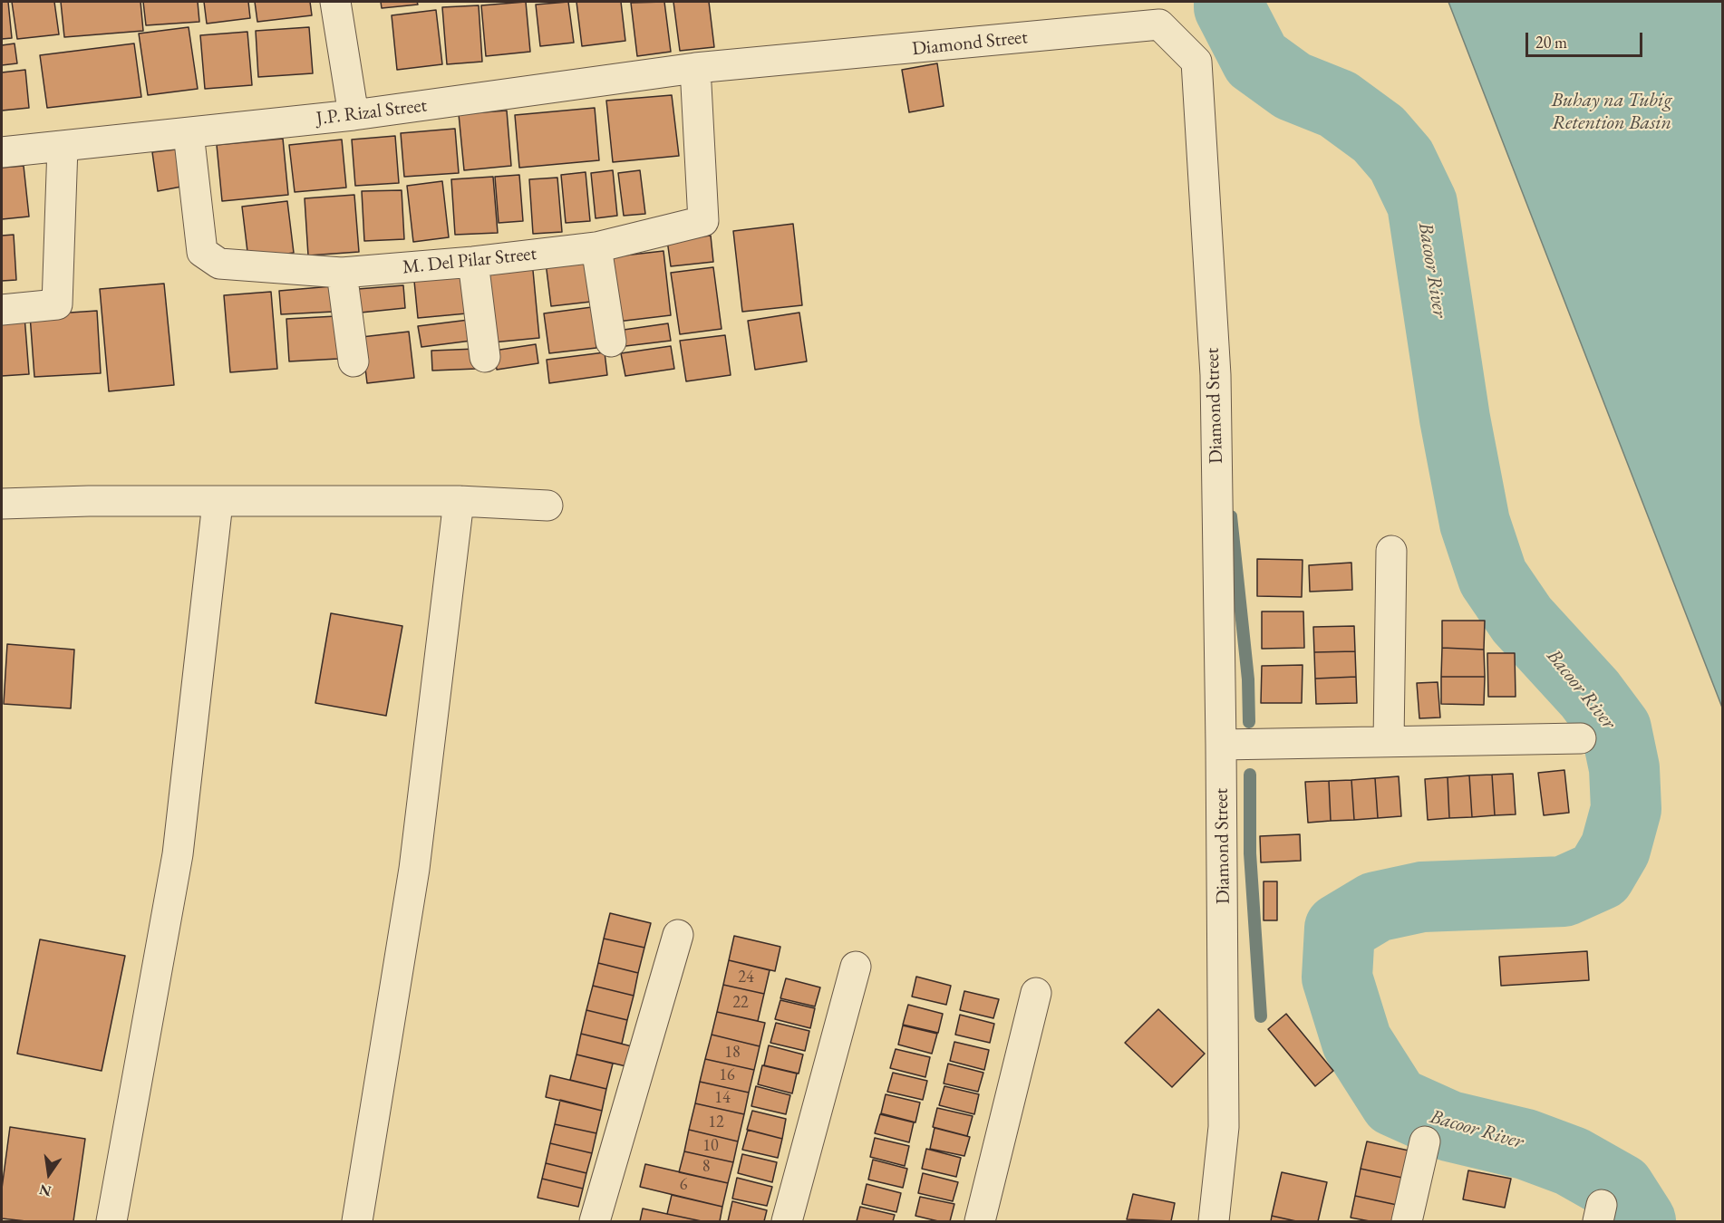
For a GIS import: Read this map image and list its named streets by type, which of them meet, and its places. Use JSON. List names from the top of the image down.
{
  "streets": {
    "street": ["Diamond Street", "J.P. Rizal Street", "M. Del Pilar Street"]
  },
  "crossings": [
    ["Diamond Street", "J.P. Rizal Street"],
    ["J.P. Rizal Street", "M. Del Pilar Street"]
  ],
  "water": ["Buhay na Tubig Retention Basin", "Bacoor River"],
  "house_numbers": [
    "24",
    "22",
    "18",
    "16",
    "14",
    "12",
    "10",
    "8",
    "6"
  ],
  "scale_bar": "20 m",
  "north": "bottom"
}
